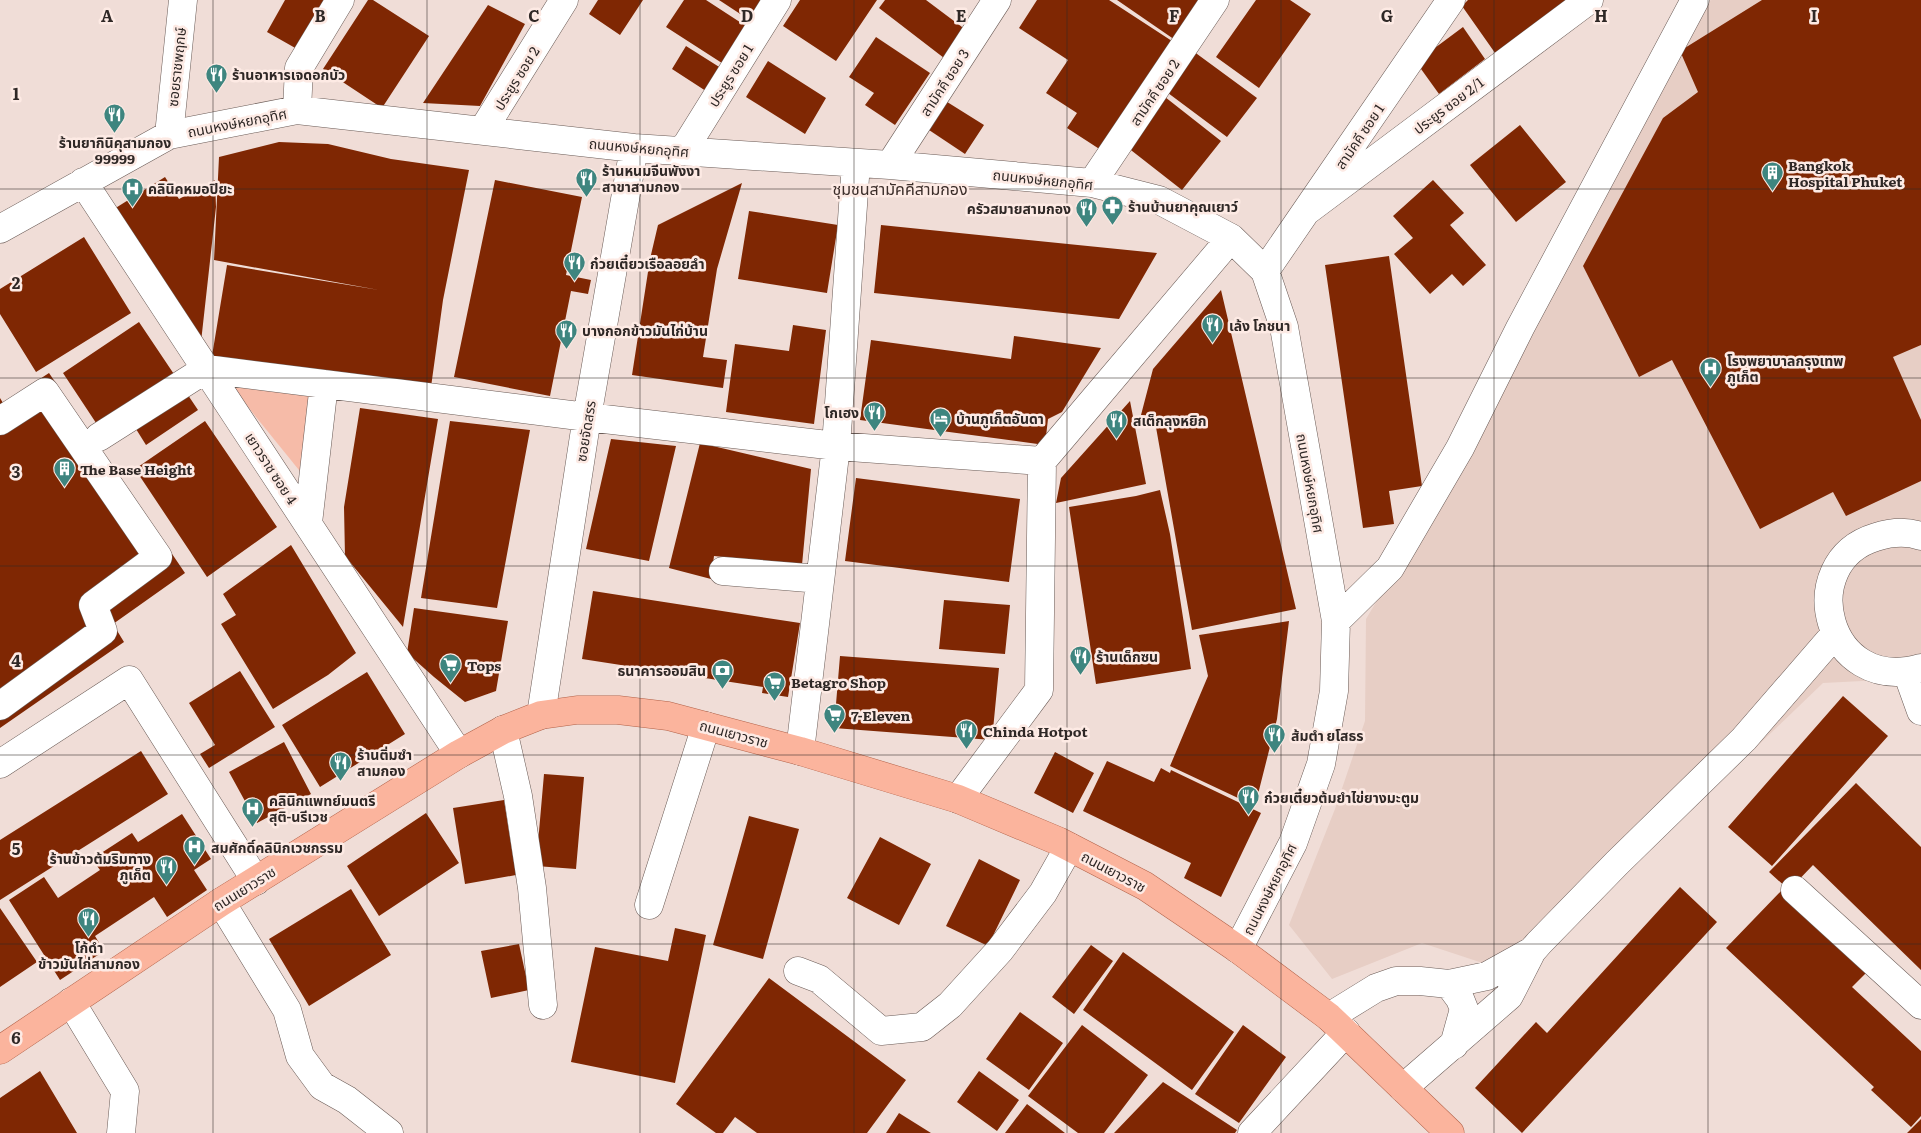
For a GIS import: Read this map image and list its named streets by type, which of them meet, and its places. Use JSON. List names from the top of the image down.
{
  "streets": {
    "main road": ["ถนนเยาวราช"],
    "street": [
      "ซอยราชพฤกษ์",
      "ประยูร ซอย 1",
      "ประยูร ซอย 2",
      "สามัคคี ซอย 3",
      "สามัคคี ซอย 2",
      "ประยูร ซอย 2/1",
      "ถนนหงษ์หยกอุทิศ",
      "สามัคคี ซอย 1",
      "ซอยจัดสรร",
      "เยาวราช ซอย 4"
    ]
  },
  "crossings": [
    ["ซอยราชพฤกษ์", "ถนนหงษ์หยกอุทิศ"],
    ["ประยูร ซอย 1", "ถนนหงษ์หยกอุทิศ"],
    ["ประยูร ซอย 2", "ถนนหงษ์หยกอุทิศ"],
    ["สามัคคี ซอย 3", "ถนนหงษ์หยกอุทิศ"],
    ["สามัคคี ซอย 2", "ถนนหงษ์หยกอุทิศ"],
    ["ประยูร ซอย 2/1", "สามัคคี ซอย 1"],
    ["ถนนหงษ์หยกอุทิศ", "สามัคคี ซอย 1"],
    ["ถนนหงษ์หยกอุทิศ", "ซอยจัดสรร"],
    ["ถนนหงษ์หยกอุทิศ", "เยาวราช ซอย 4"],
    ["ถนนหงษ์หยกอุทิศ", "ถนนเยาวราช"],
    ["ซอยจัดสรร", "ถนนเยาวราช"],
    ["เยาวราช ซอย 4", "ถนนเยาวราช"]
  ],
  "districts": ["ชุมชนสามัคคีสามกอง"],
  "places": {
    "restaurant": [
      "ร้านอาหารเจดอกบัว",
      "ร้านยากินิคุสามกอง 99999",
      "ร้านหนมจีนพังงา สาขาสามกอง",
      "ครัวสมายสามกอง",
      "ก๋วยเตี๋ยวเรือลอยลำ",
      "เล้ง โภชนา",
      "บางกอกข้าวมันไก่บ้าน",
      "โกเฮง",
      "สเต็กลุงหยิก",
      "ร้านเด็กซน",
      "Chinda Hotpot",
      "ส้มตำ ยโสธร",
      "ร้านติ่มซำ สามกอง",
      "ก๋วยเตี๋ยวต้มยำไข่ยางมะตูม",
      "ร้านข้าวต้มริมทาง ภูเก็ต",
      "โก้ดำ ข้าวมันไก่สามกอง"
    ],
    "building": ["Bangkok Hospital Phuket", "The Base Height"],
    "hospital": [
      "คลินิคหมอปิยะ",
      "โรงพยาบาลกรุงเทพ ภูเก็ต",
      "คลินิกแพทย์มนตรี สุติ-นรีเวช",
      "สมศักดิ์คลินิกเวชกรรม"
    ],
    "pharmacy": ["ร้านบ้านยาคุณเยาว์"],
    "hotel": ["บ้านภูเก็ตอันดา"],
    "supermarket": ["Tops", "Betagro Shop", "7-Eleven"],
    "bank": ["ธนาคารออมสิน"]
  },
  "grid": {
    "columns": [
      "A",
      "B",
      "C",
      "D",
      "E",
      "F",
      "G",
      "H",
      "I"
    ],
    "rows": [
      "1",
      "2",
      "3",
      "4",
      "5",
      "6"
    ]
  }
}
